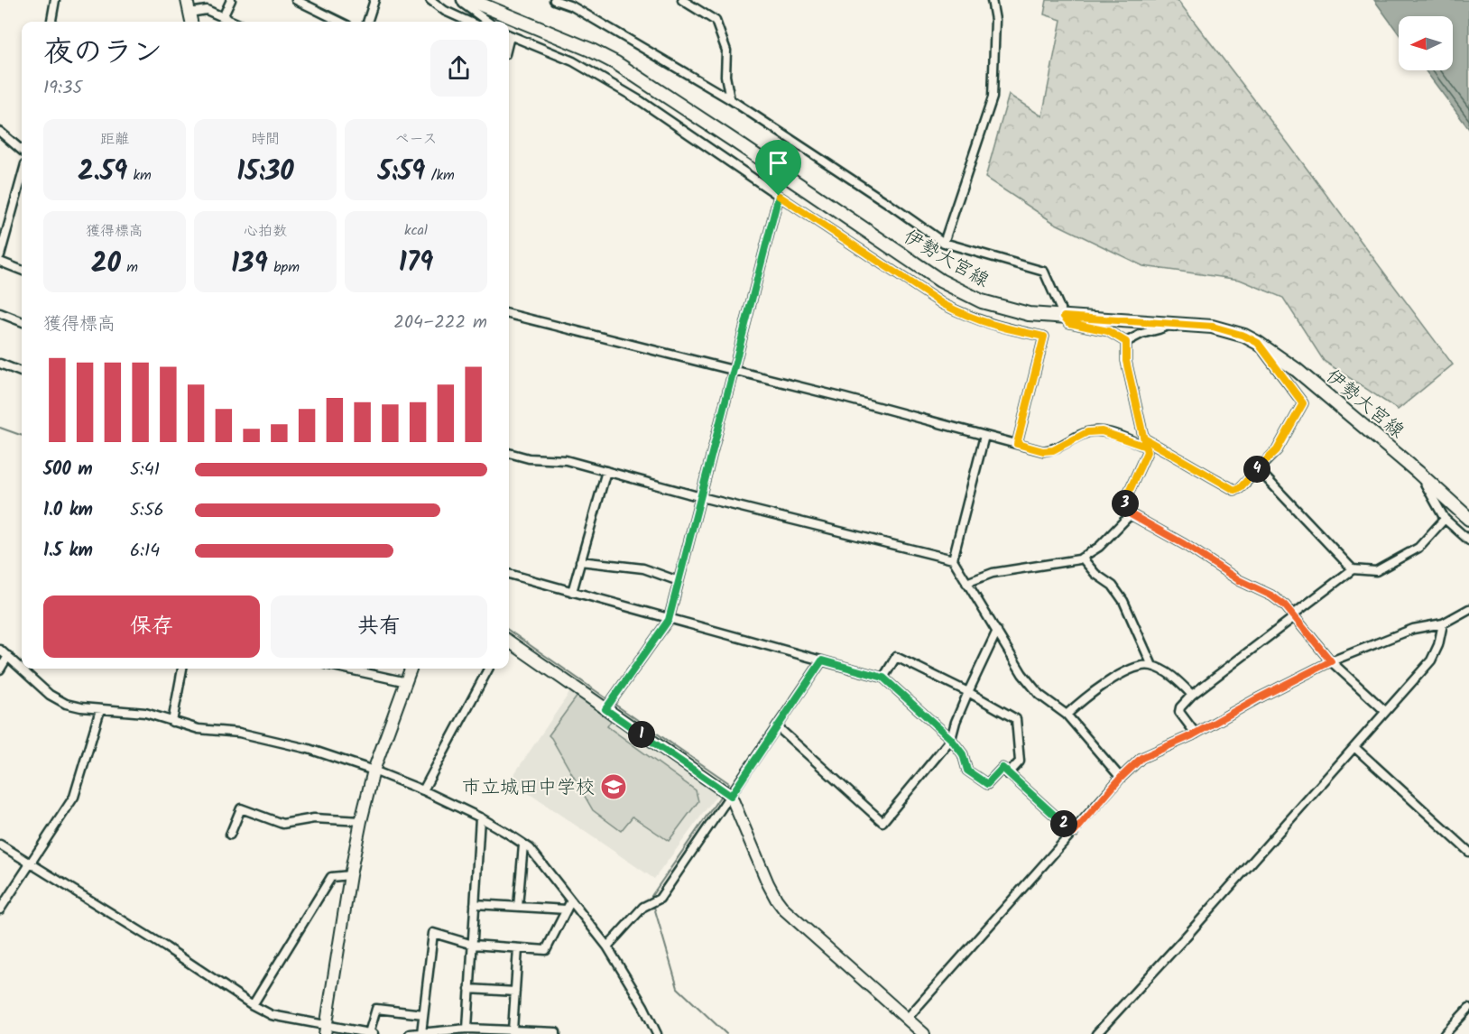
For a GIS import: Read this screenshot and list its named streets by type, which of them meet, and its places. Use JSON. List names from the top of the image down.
{
  "streets": {
    "main road": ["伊勢大宮線"]
  },
  "places": {
    "school or university": ["市立城田中学校"]
  },
  "north": "left",
  "page": {
    "heading": ["夜のラン", "19:35"],
    "stats": [
      ["距離", "2.59 km"],
      ["時間", "15:30"],
      ["ペース", "5:59 /km"],
      ["獲得標高", "20 m"],
      ["心拍数", "139 bpm"],
      ["kcal", "179"]
    ],
    "chart": ["獲得標高", "204–222 m"],
    "list": [
      {
        "name": "500 m",
        "note": "5:41"
      },
      {
        "name": "1.0 km",
        "note": "5:56"
      },
      {
        "name": "1.5 km",
        "note": "6:14"
      }
    ],
    "pins": [
      "4",
      "3",
      "1",
      "2"
    ],
    "buttons": ["保存", "共有"]
  }
}
